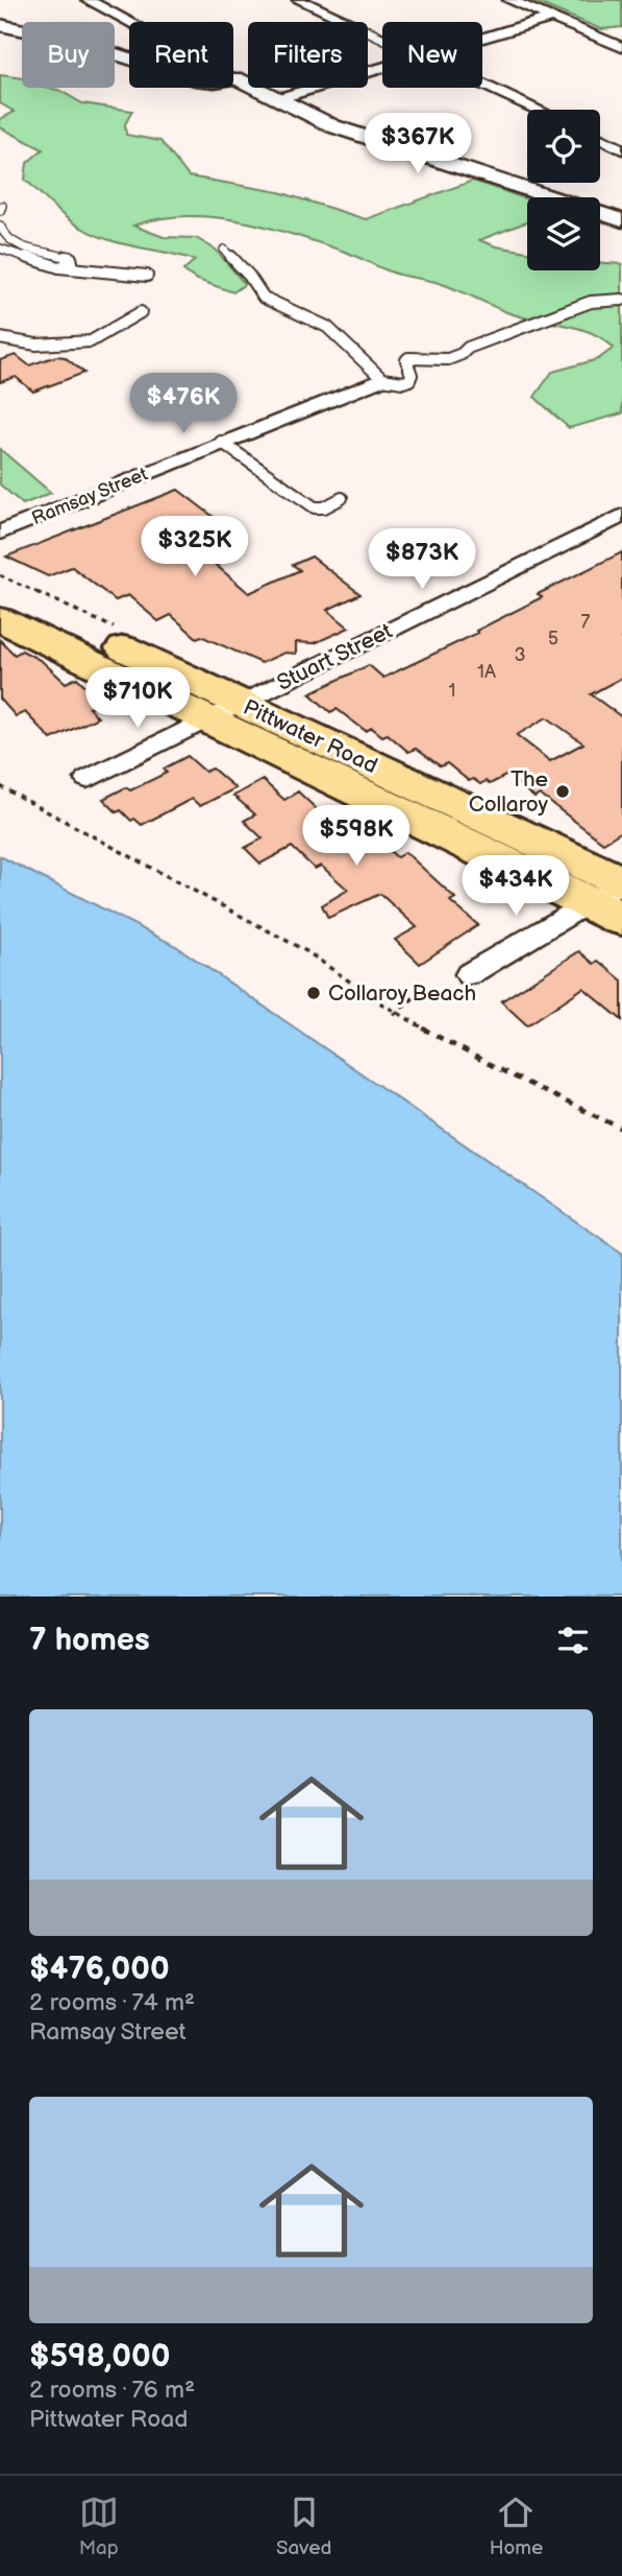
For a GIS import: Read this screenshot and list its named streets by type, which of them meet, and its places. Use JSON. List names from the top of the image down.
{
  "streets": {
    "highway": ["Pittwater Road"],
    "street": ["Ramsay Street", "Stuart Street"]
  },
  "crossings": [
    ["Stuart Street", "Pittwater Road"]
  ],
  "places": ["The Collaroy", "Collaroy Beach"],
  "house_numbers": [
    "7",
    "5",
    "3",
    "1A",
    "1"
  ],
  "page": {
    "chip": [
      "Buy",
      "Rent",
      "Filters",
      "New"
    ],
    "price": [
      "$367K",
      "$476K",
      "$325K",
      "$873K",
      "$710K",
      "$598K",
      "$434K"
    ],
    "heading": "7 homes",
    "list": [
      {
        "name": "$476,000",
        "note": "2 rooms · 74 m² · Ramsay Street"
      },
      {
        "name": "$598,000",
        "note": "2 rooms · 76 m² · Pittwater Road"
      }
    ],
    "tabs": ["Map", "Saved", "Home"]
  }
}
